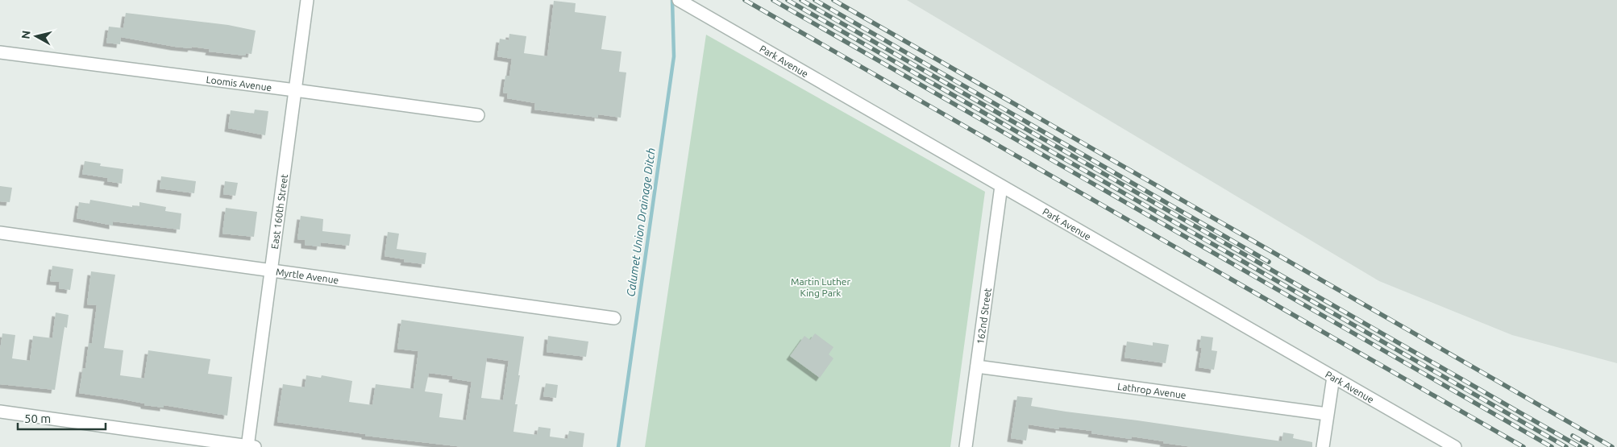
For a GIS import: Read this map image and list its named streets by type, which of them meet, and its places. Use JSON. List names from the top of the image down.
{
  "streets": {
    "street": [
      "Park Avenue",
      "Loomis Avenue",
      "East 160th Street",
      "Myrtle Avenue",
      "162nd Street",
      "Lathrop Avenue"
    ]
  },
  "crossings": [
    ["Park Avenue", "162nd Street"],
    ["Loomis Avenue", "East 160th Street"],
    ["East 160th Street", "Myrtle Avenue"],
    ["162nd Street", "Lathrop Avenue"]
  ],
  "water": ["Calumet Union Drainage Ditch"],
  "parks": ["Martin Luther King Park"],
  "scale_bar": "50 m",
  "north": "left"
}
